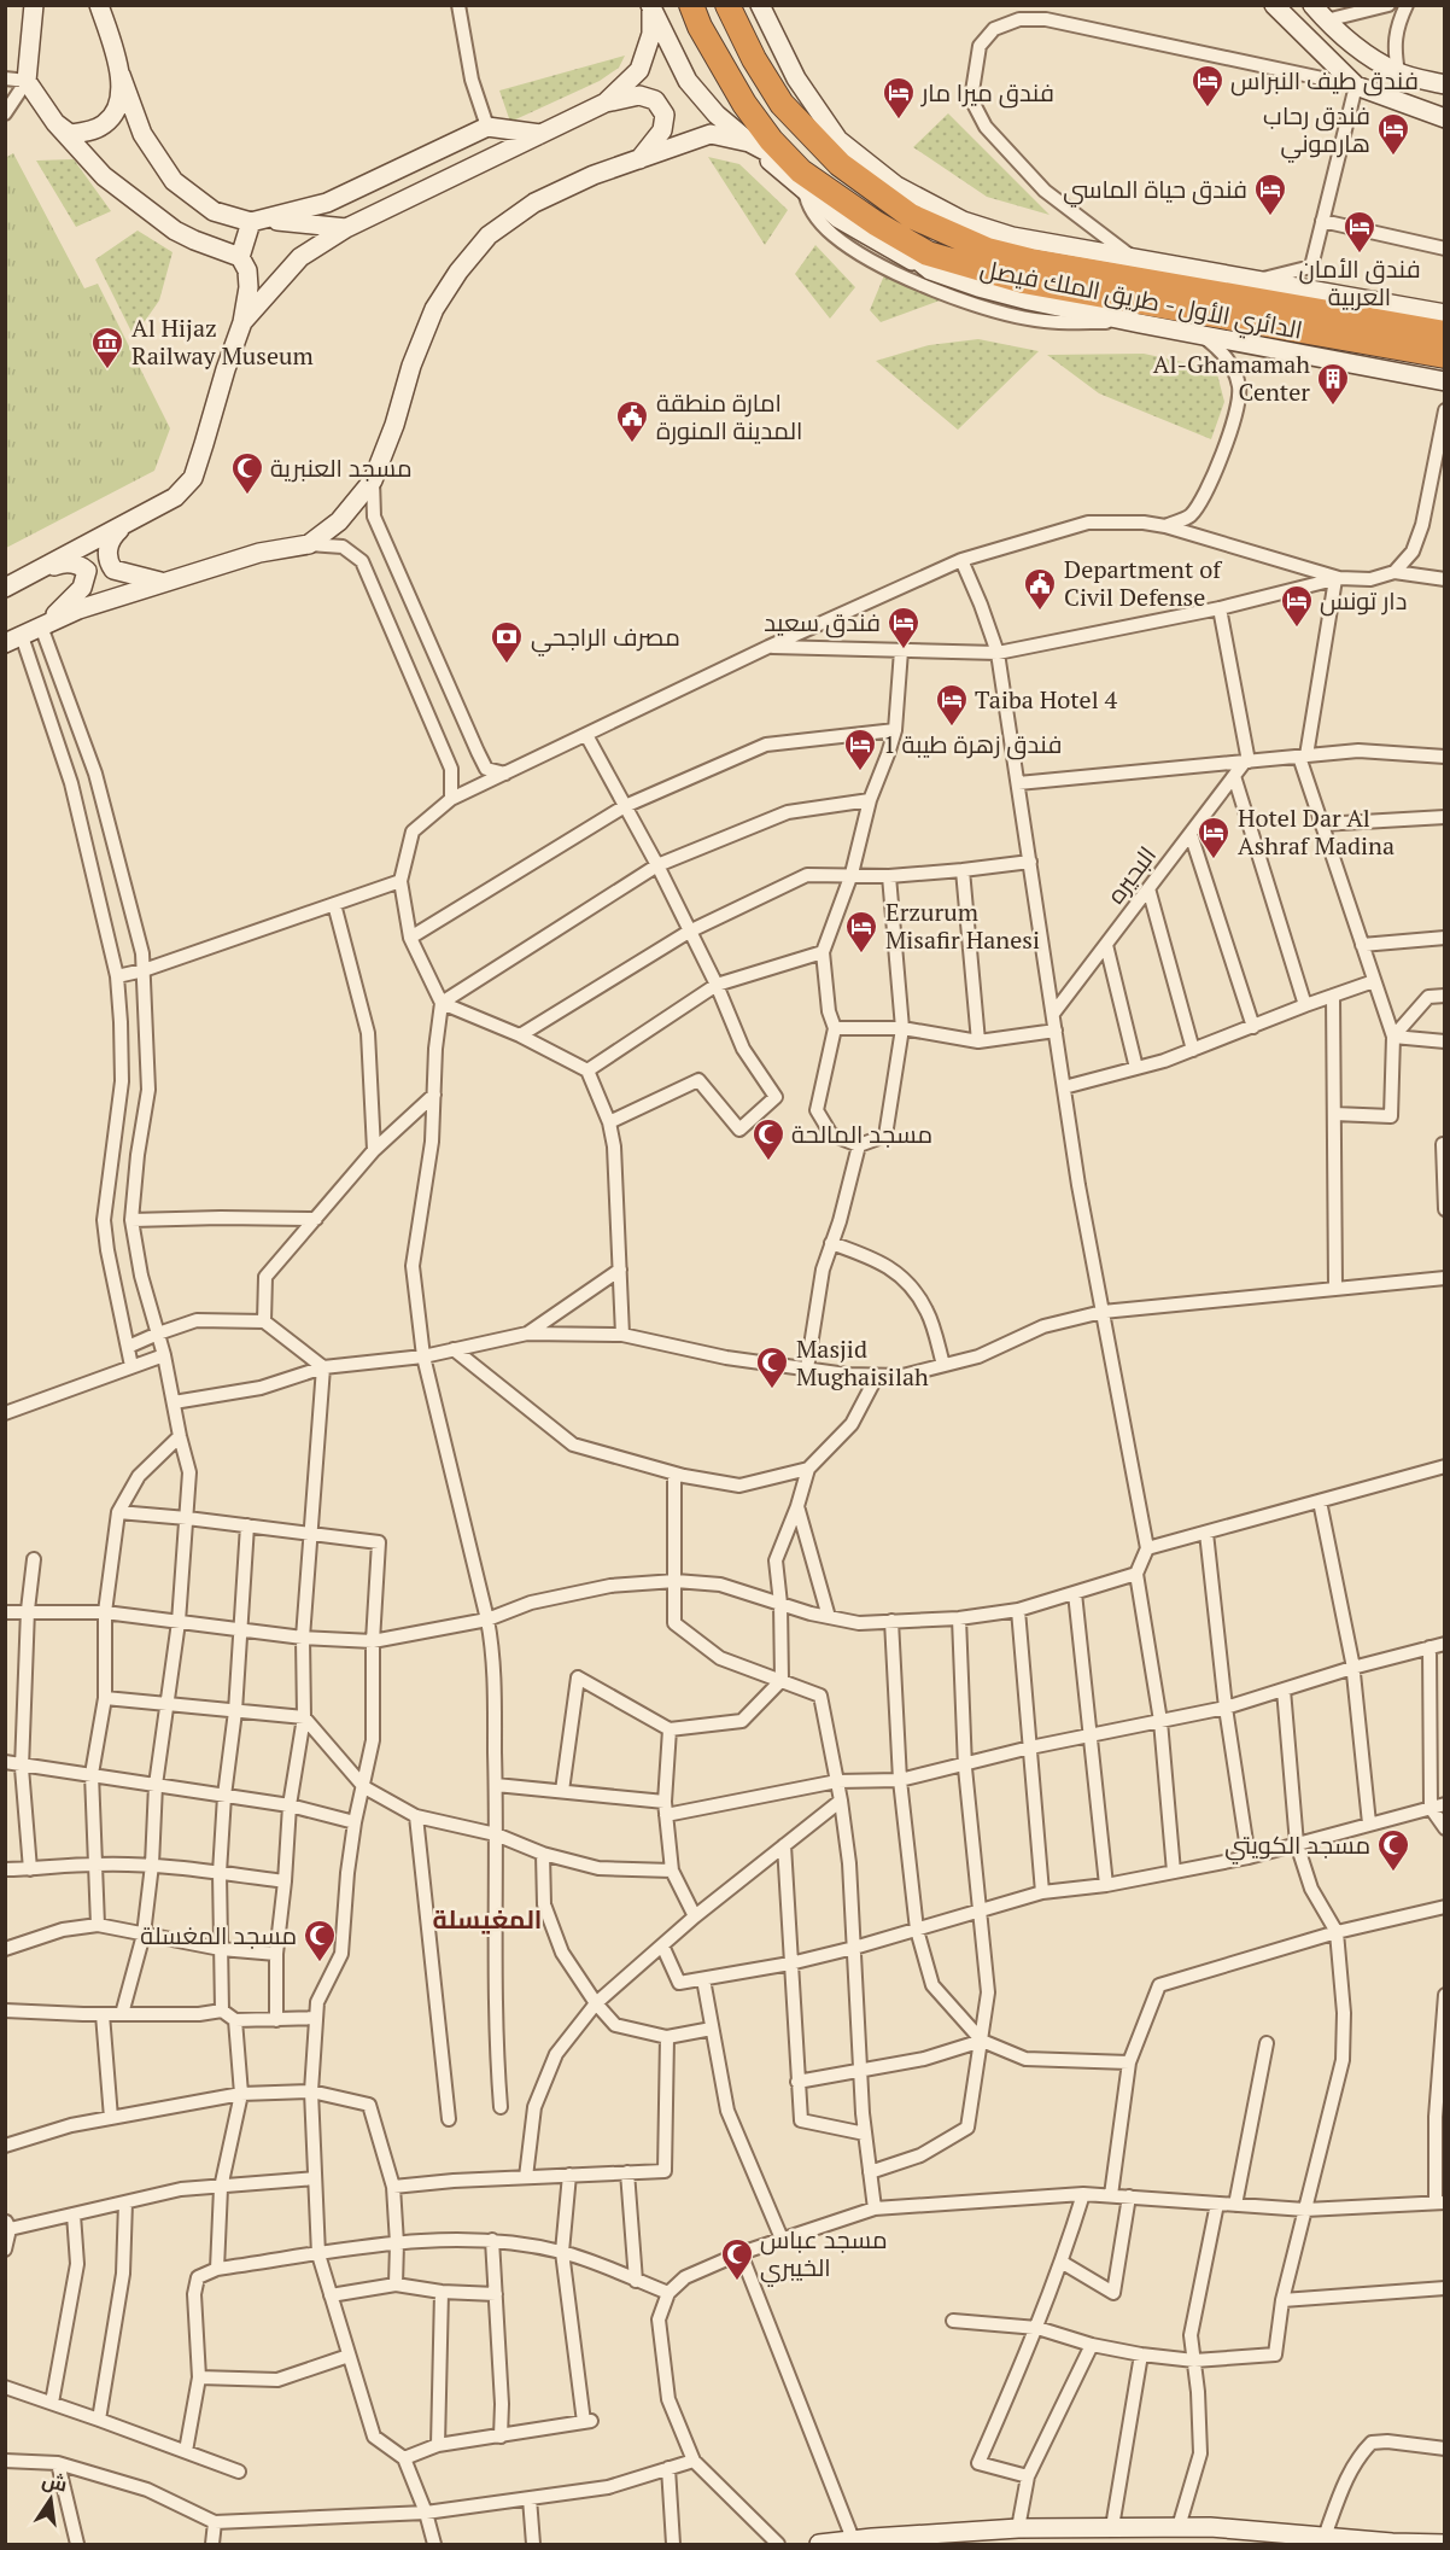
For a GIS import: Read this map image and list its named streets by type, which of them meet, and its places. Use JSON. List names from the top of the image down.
{
  "streets": {
    "highway": ["الدائري الأول - طريق الملك فيصل"],
    "street": ["البحيره"]
  },
  "districts": ["المغيسلة"],
  "places": {
    "hotel": [
      "فندق طيف النبراس",
      "فندق ميرا مار",
      "فندق رحاب هارموني",
      "فندق حياة الماسي",
      "فندق الأمان العربية",
      "دار تونس",
      "فندق سعيد",
      "Taiba Hotel 4",
      "فندق زهرة طيبة 1",
      "Hotel Dar Al Ashraf Madina",
      "Erzurum Misafir Hanesi"
    ],
    "museum": ["Al Hijaz Railway Museum"],
    "building": ["Al-Ghamamah Center"],
    "public building": ["امارة منطقة المدينة المنورة", "Department of Civil Defense"],
    "mosque": [
      "مسجد العنبرية",
      "مسجد المالحة",
      "Masjid Mughaisilah",
      "مسجد الكويتي",
      "مسجد المغسلة",
      "مسجد عباس الخيبري"
    ],
    "bank": ["مصرف الراجحي"]
  },
  "north": "top"
}
